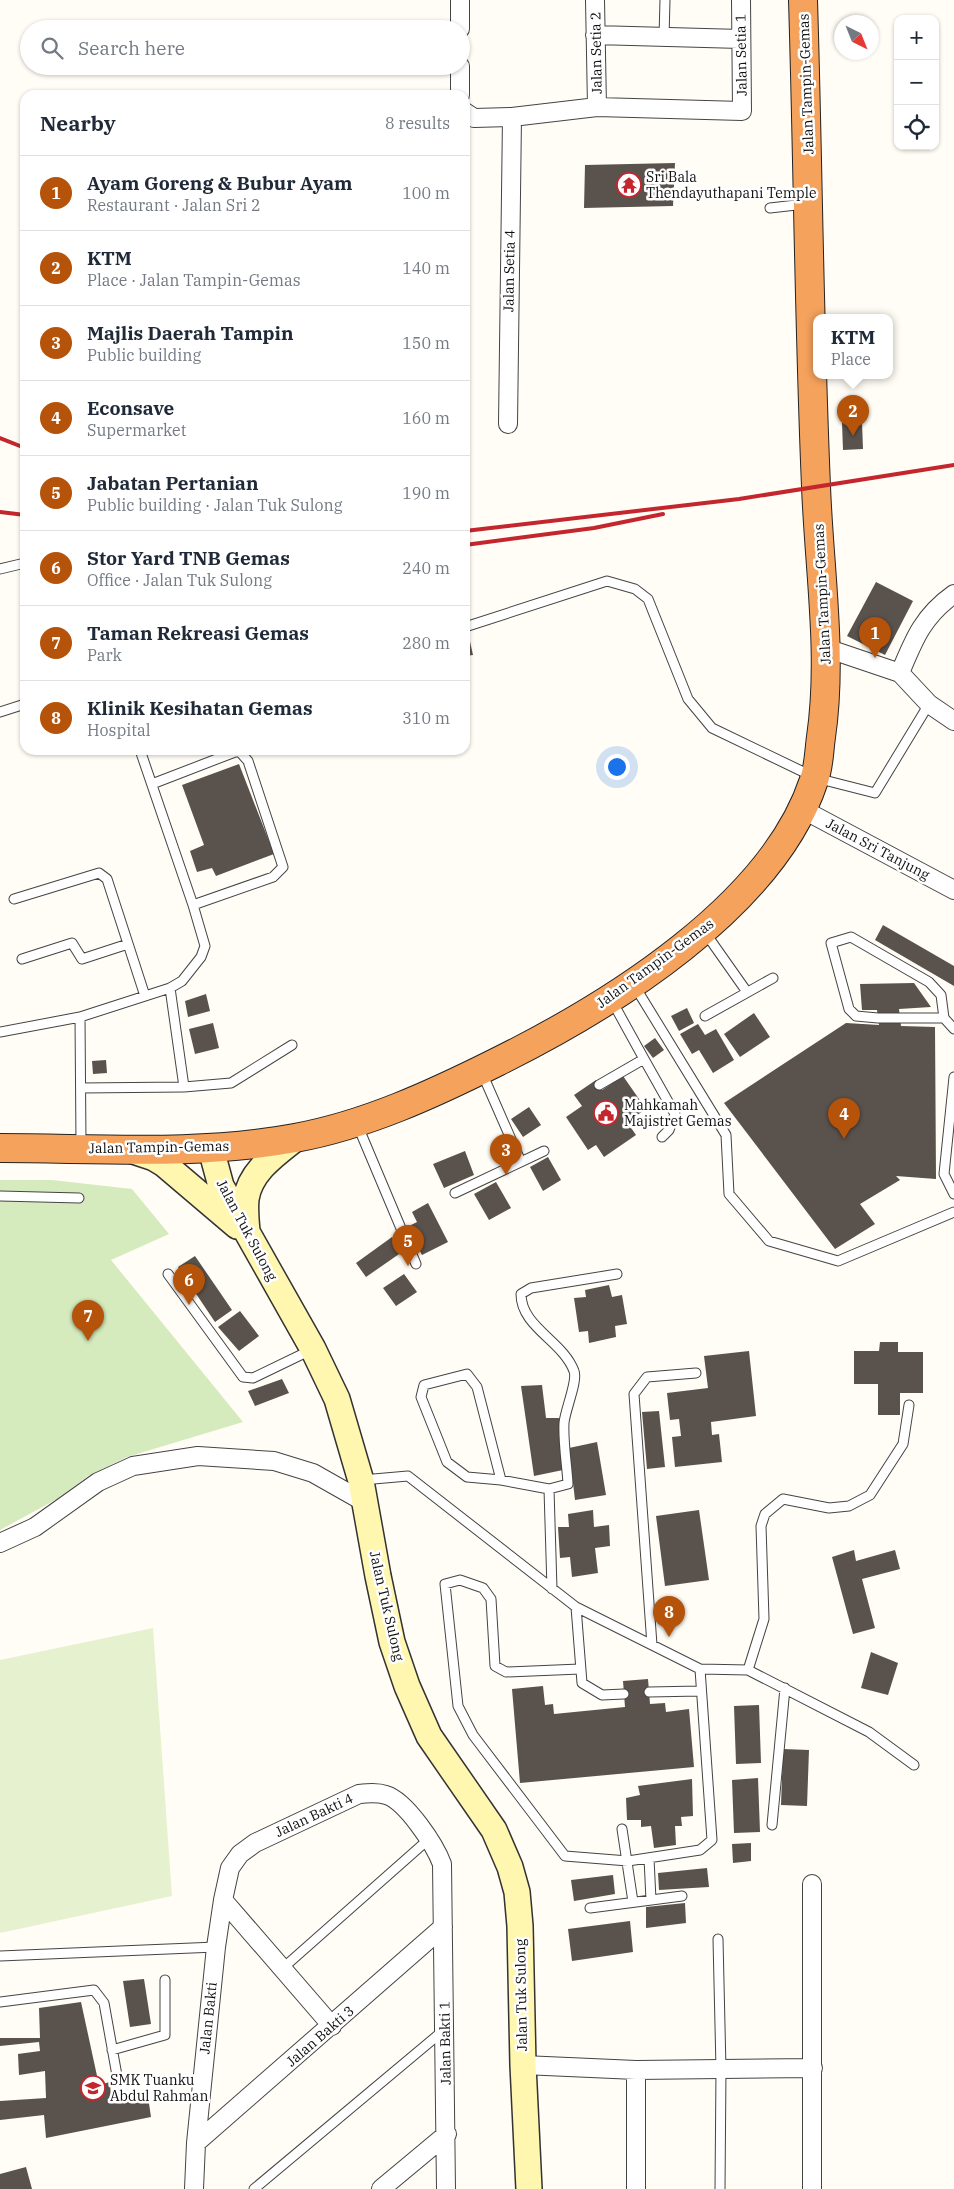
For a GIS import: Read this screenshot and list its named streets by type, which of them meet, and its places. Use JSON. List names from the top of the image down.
{
  "streets": {
    "highway": ["Jalan Tampin-Gemas"],
    "street": [
      "Jalan Setia 2",
      "Jalan Setia 1",
      "Jalan Setia 4",
      "Jalan Sri Tanjung",
      "Jalan Tuk Sulong",
      "Jalan Bakti 4",
      "Jalan Bakti",
      "Jalan Bakti 3",
      "Jalan Bakti 1"
    ]
  },
  "crossings": [
    ["Jalan Setia 2", "Jalan Setia 1"],
    ["Jalan Tampin-Gemas", "Jalan Sri Tanjung"],
    ["Jalan Tampin-Gemas", "Jalan Tuk Sulong"],
    ["Jalan Bakti 4", "Jalan Bakti"],
    ["Jalan Bakti 4", "Jalan Bakti 1"],
    ["Jalan Bakti", "Jalan Bakti 3"],
    ["Jalan Bakti 3", "Jalan Bakti 1"]
  ],
  "places": {
    "temple": ["Sri Bala Thendayuthapani Temple"],
    "public building": ["Mahkamah Majistret Gemas"],
    "school or university": ["SMK Tuanku Abdul Rahman"]
  },
  "north": "bottom right",
  "page": {
    "map_buttons": ["+", "−"],
    "search": "Search here",
    "heading": ["Nearby", "8 results"],
    "list": [
      {
        "mark": "1",
        "name": "Ayam Goreng & Bubur Ayam",
        "note": "Restaurant · Jalan Sri 2",
        "value": "100 m"
      },
      {
        "mark": "2",
        "name": "KTM",
        "note": "Place · Jalan Tampin-Gemas",
        "value": "140 m"
      },
      {
        "mark": "3",
        "name": "Majlis Daerah Tampin",
        "note": "Public building",
        "value": "150 m"
      },
      {
        "mark": "4",
        "name": "Econsave",
        "note": "Supermarket",
        "value": "160 m"
      },
      {
        "mark": "5",
        "name": "Jabatan Pertanian",
        "note": "Public building · Jalan Tuk Sulong",
        "value": "190 m"
      },
      {
        "mark": "6",
        "name": "Stor Yard TNB Gemas",
        "note": "Office · Jalan Tuk Sulong",
        "value": "240 m"
      },
      {
        "mark": "7",
        "name": "Taman Rekreasi Gemas",
        "note": "Park",
        "value": "280 m"
      },
      {
        "mark": "8",
        "name": "Klinik Kesihatan Gemas",
        "note": "Hospital",
        "value": "310 m"
      }
    ],
    "popup": ["KTM", "Place"],
    "pins": [
      "2",
      "1",
      "4",
      "3",
      "5",
      "6",
      "7",
      "8"
    ]
  }
}
